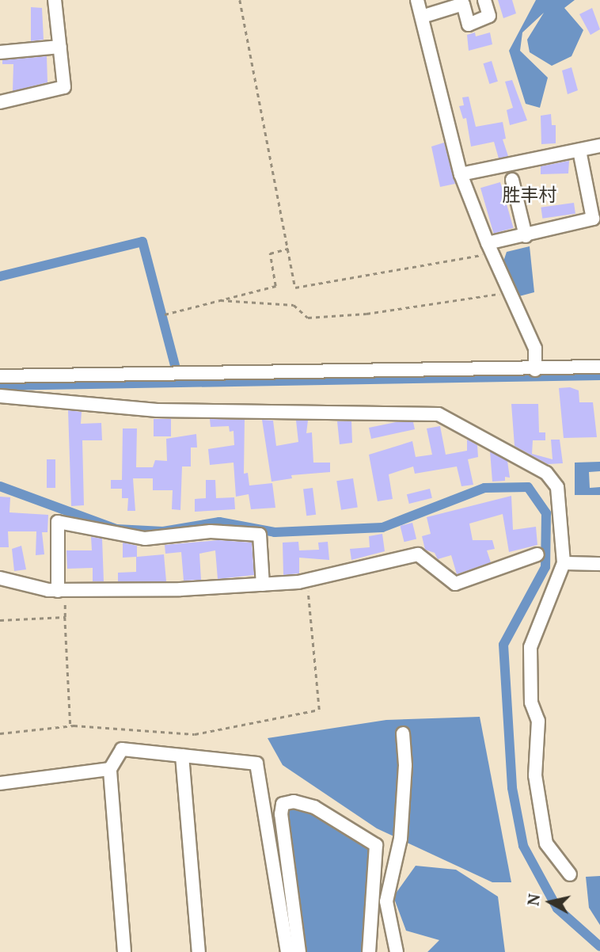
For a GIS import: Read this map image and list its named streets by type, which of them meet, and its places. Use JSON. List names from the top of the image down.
{
  "districts": ["胜丰村"],
  "north": "left"
}
